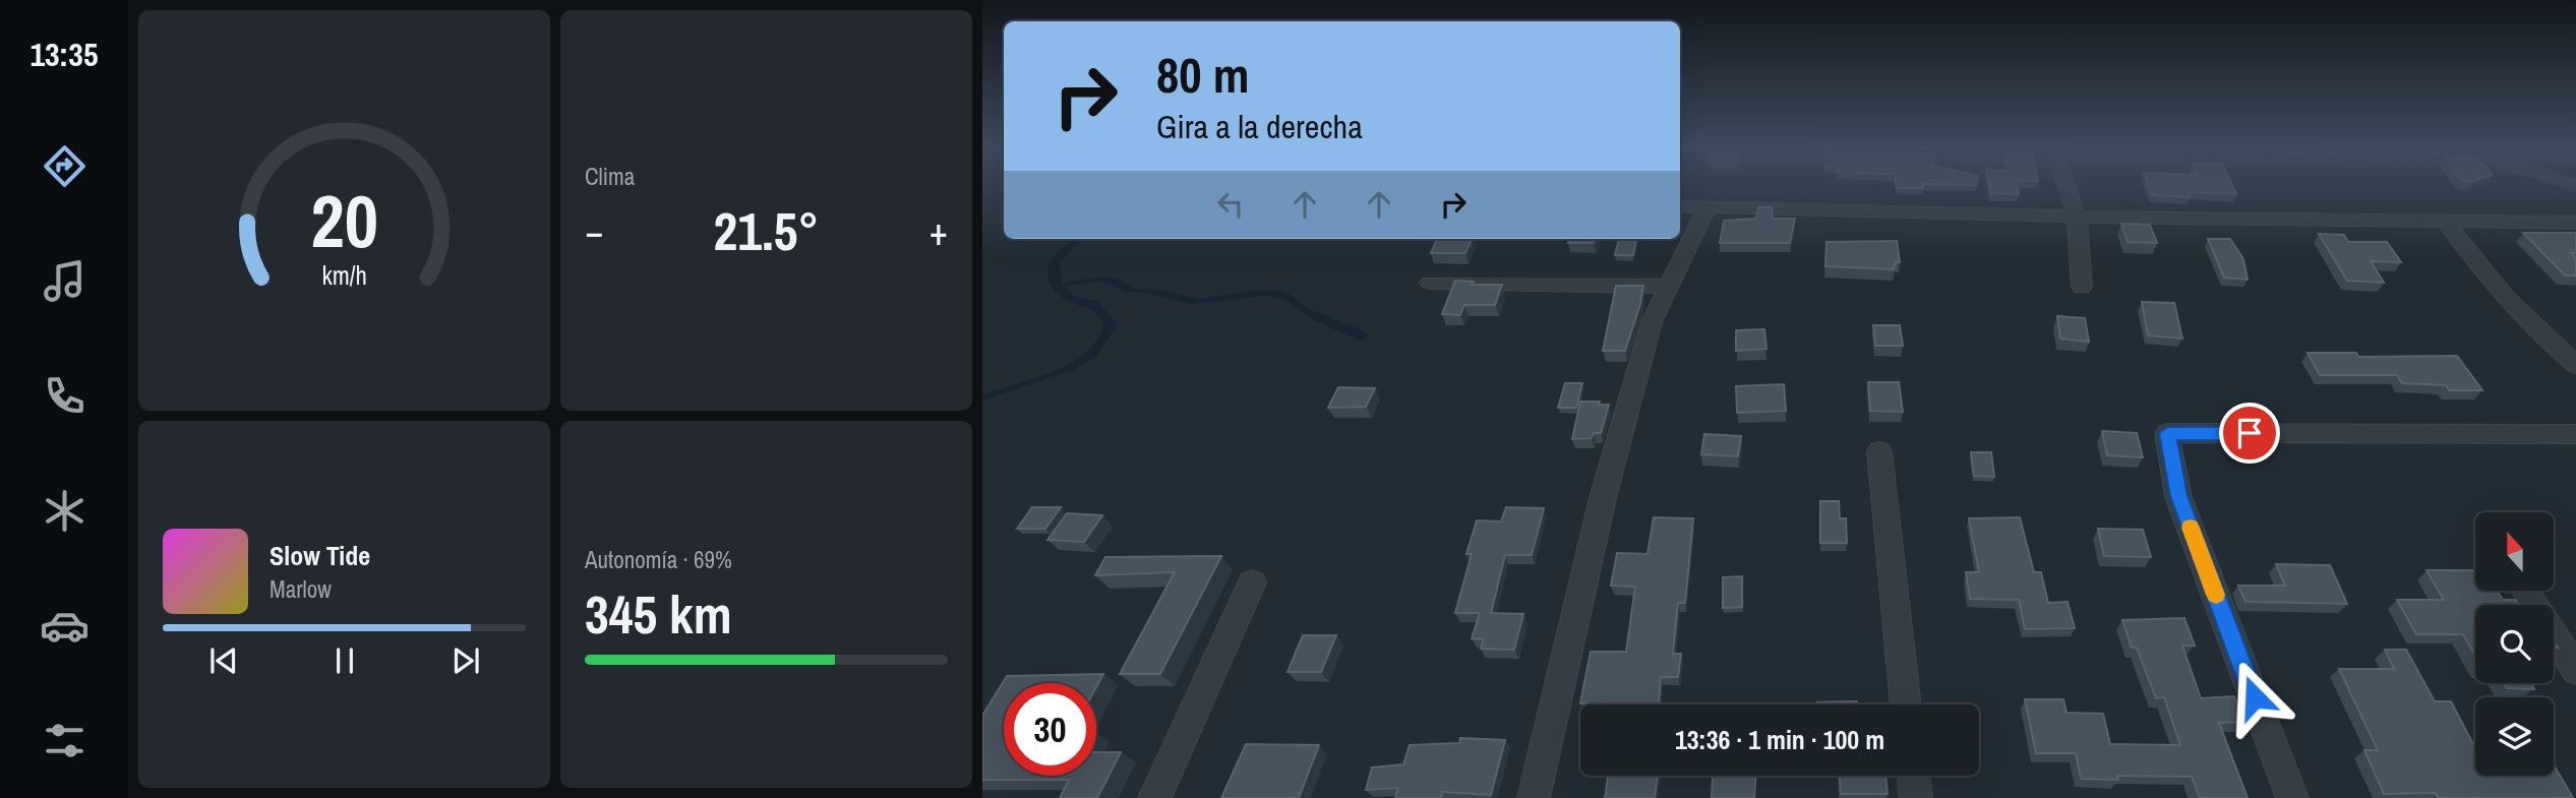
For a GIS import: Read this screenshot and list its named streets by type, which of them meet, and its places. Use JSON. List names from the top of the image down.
{
  "north": "top",
  "page": {
    "tabs": "13:35",
    "tile": [
      "Clima",
      ["Autonomía · 69%", "345 km"]
    ],
    "turn": ["80 m", "Gira a la derecha"],
    "heat": ["−", "21.5°", "+"],
    "song": ["Slow Tide", "Marlow"],
    "limit": "30",
    "trip": "13:36 · 1 min · 100 m",
    "gauge": ["20", "km/h"]
  }
}
